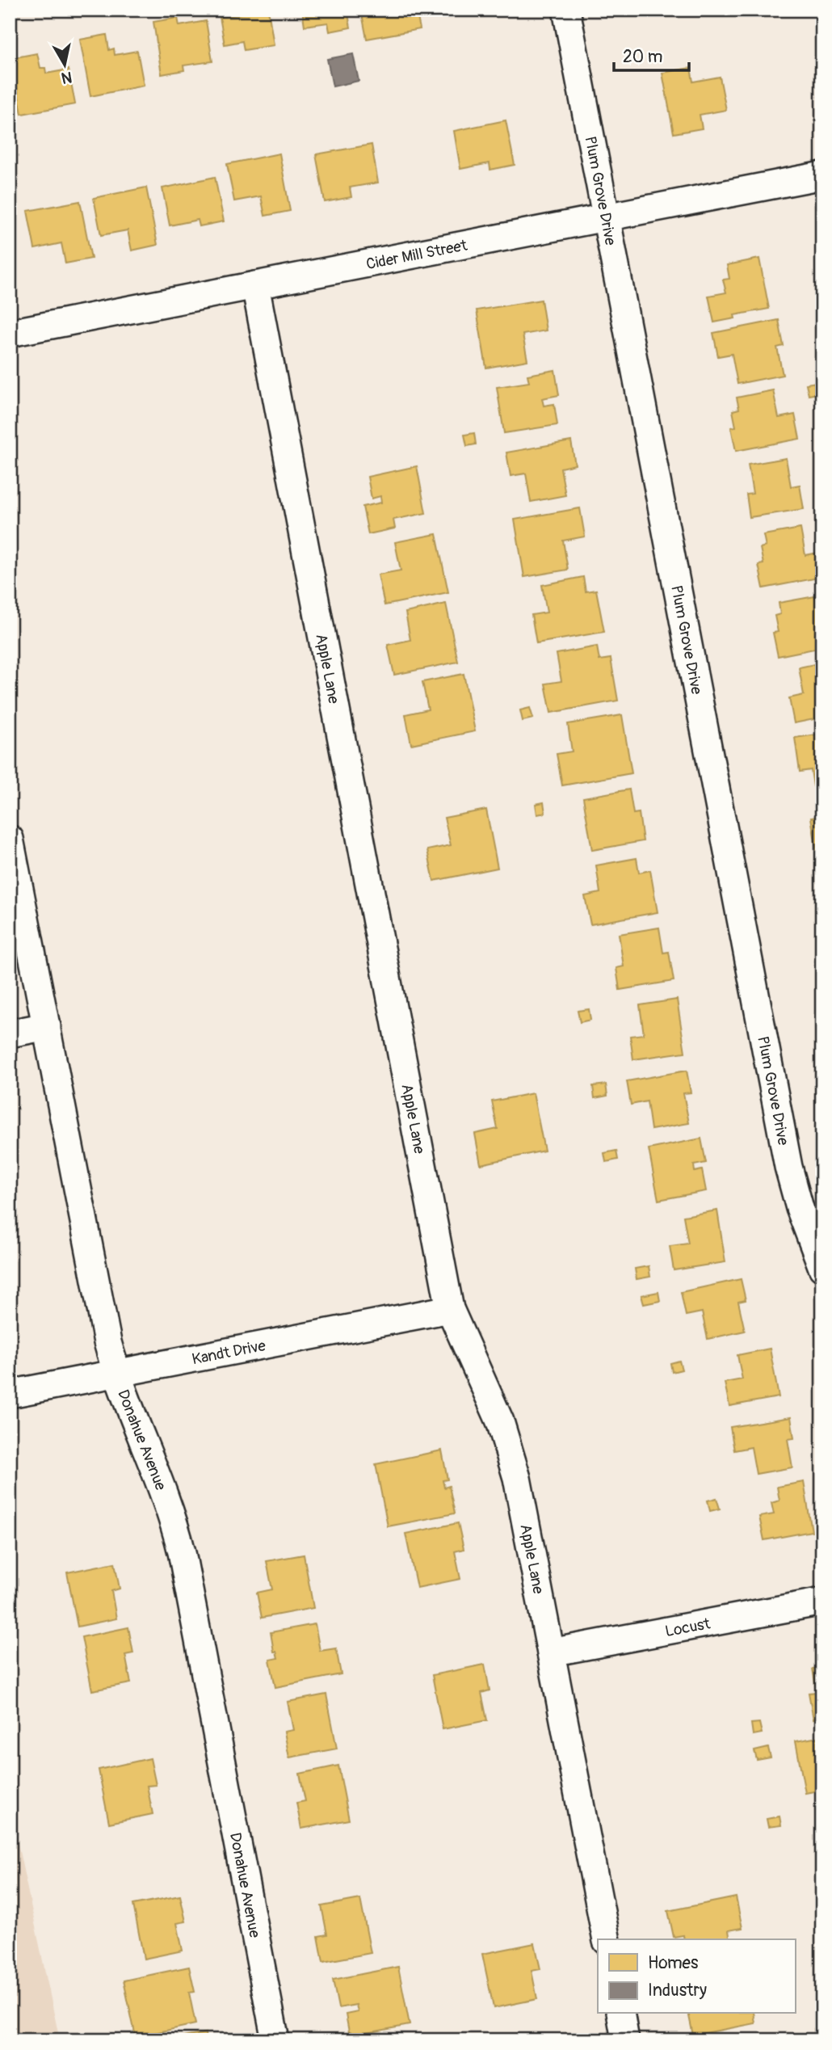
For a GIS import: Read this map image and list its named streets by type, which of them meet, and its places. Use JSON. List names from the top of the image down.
{
  "streets": {
    "street": [
      "Plum Grove Drive",
      "Cider Mill Street",
      "Apple Lane",
      "Kandt Drive",
      "Donahue Avenue",
      "Locust"
    ]
  },
  "crossings": [
    ["Plum Grove Drive", "Cider Mill Street"],
    ["Cider Mill Street", "Apple Lane"],
    ["Apple Lane", "Kandt Drive"],
    ["Apple Lane", "Locust"],
    ["Kandt Drive", "Donahue Avenue"]
  ],
  "legend": ["Homes", "Industry"],
  "scale_bar": "20 m",
  "north": "bottom"
}
